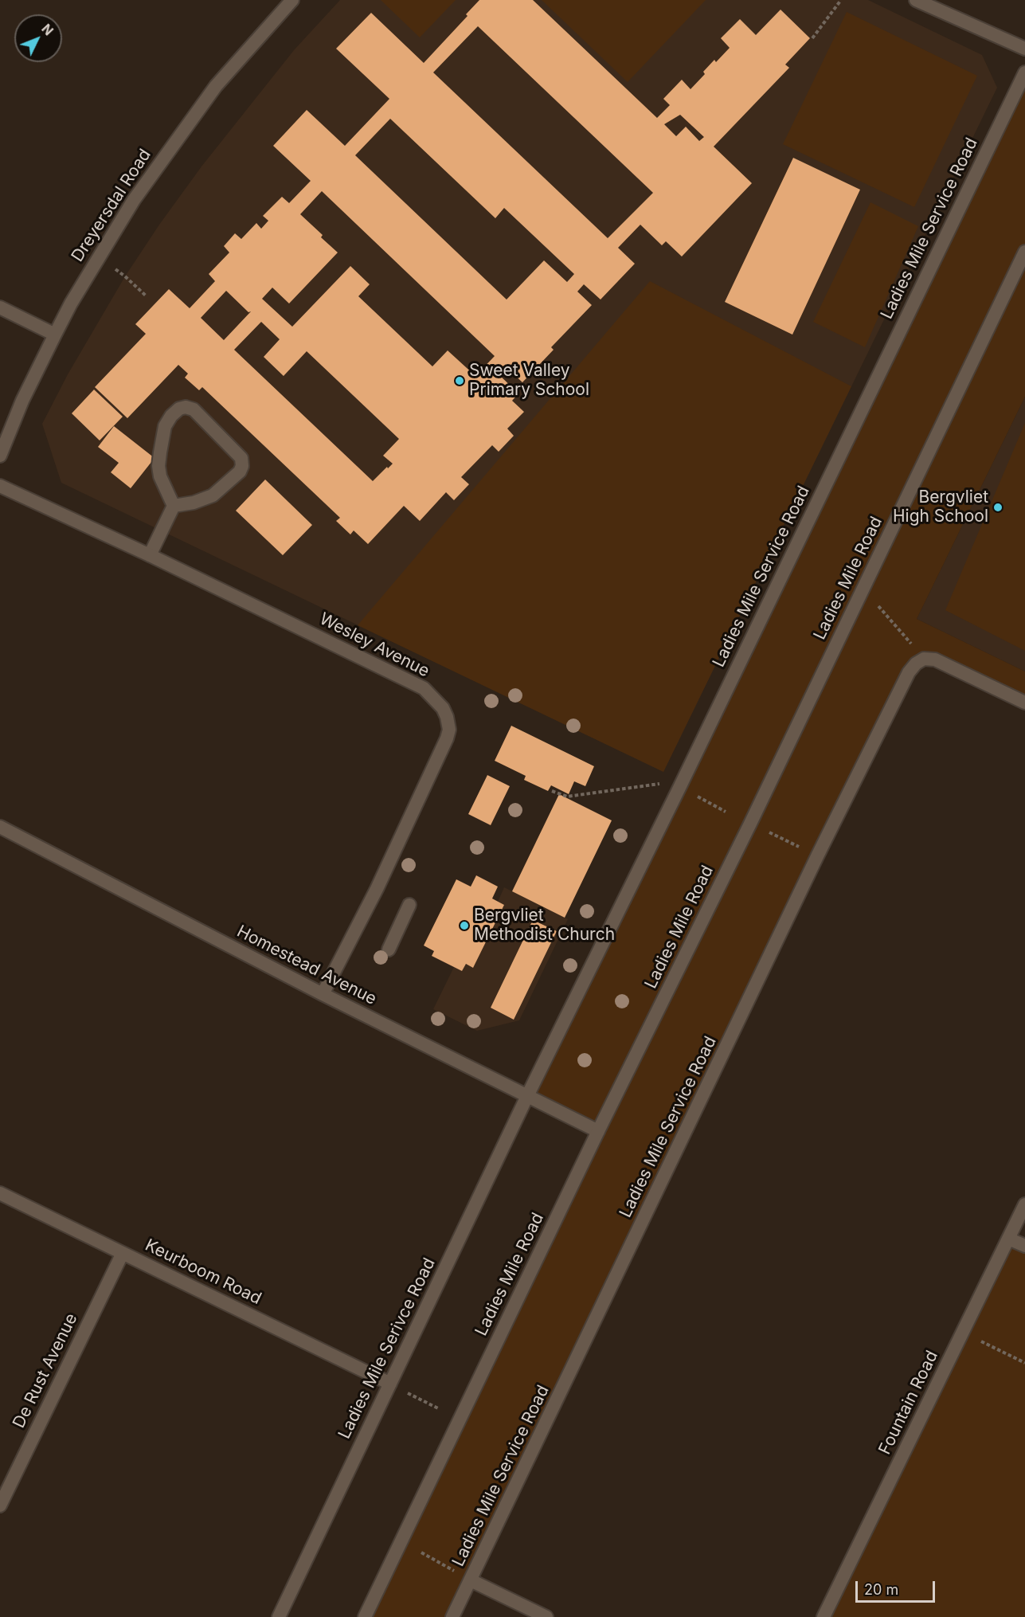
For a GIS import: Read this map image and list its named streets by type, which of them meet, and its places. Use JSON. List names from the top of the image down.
{
  "streets": {
    "street": [
      "Dreyersdal Road",
      "Ladies Mile Service Road",
      "Ladies Mile Road",
      "Wesley Avenue",
      "Homestead Avenue",
      "Keurboom Road",
      "Ladies Mile Serivce Road",
      "De Rust Avenue",
      "Fountain Road"
    ]
  },
  "crossings": [
    ["Ladies Mile Service Road", "Homestead Avenue"],
    ["Ladies Mile Service Road", "Ladies Mile Serivce Road"],
    ["Ladies Mile Road", "Homestead Avenue"],
    ["Wesley Avenue", "Homestead Avenue"],
    ["Homestead Avenue", "Ladies Mile Serivce Road"],
    ["Keurboom Road", "Ladies Mile Serivce Road"],
    ["Keurboom Road", "De Rust Avenue"]
  ],
  "places": ["Sweet Valley Primary School", "Bergvliet High School", "Bergvliet Methodist Church"],
  "scale_bar": "20 m",
  "north": "top right"
}
